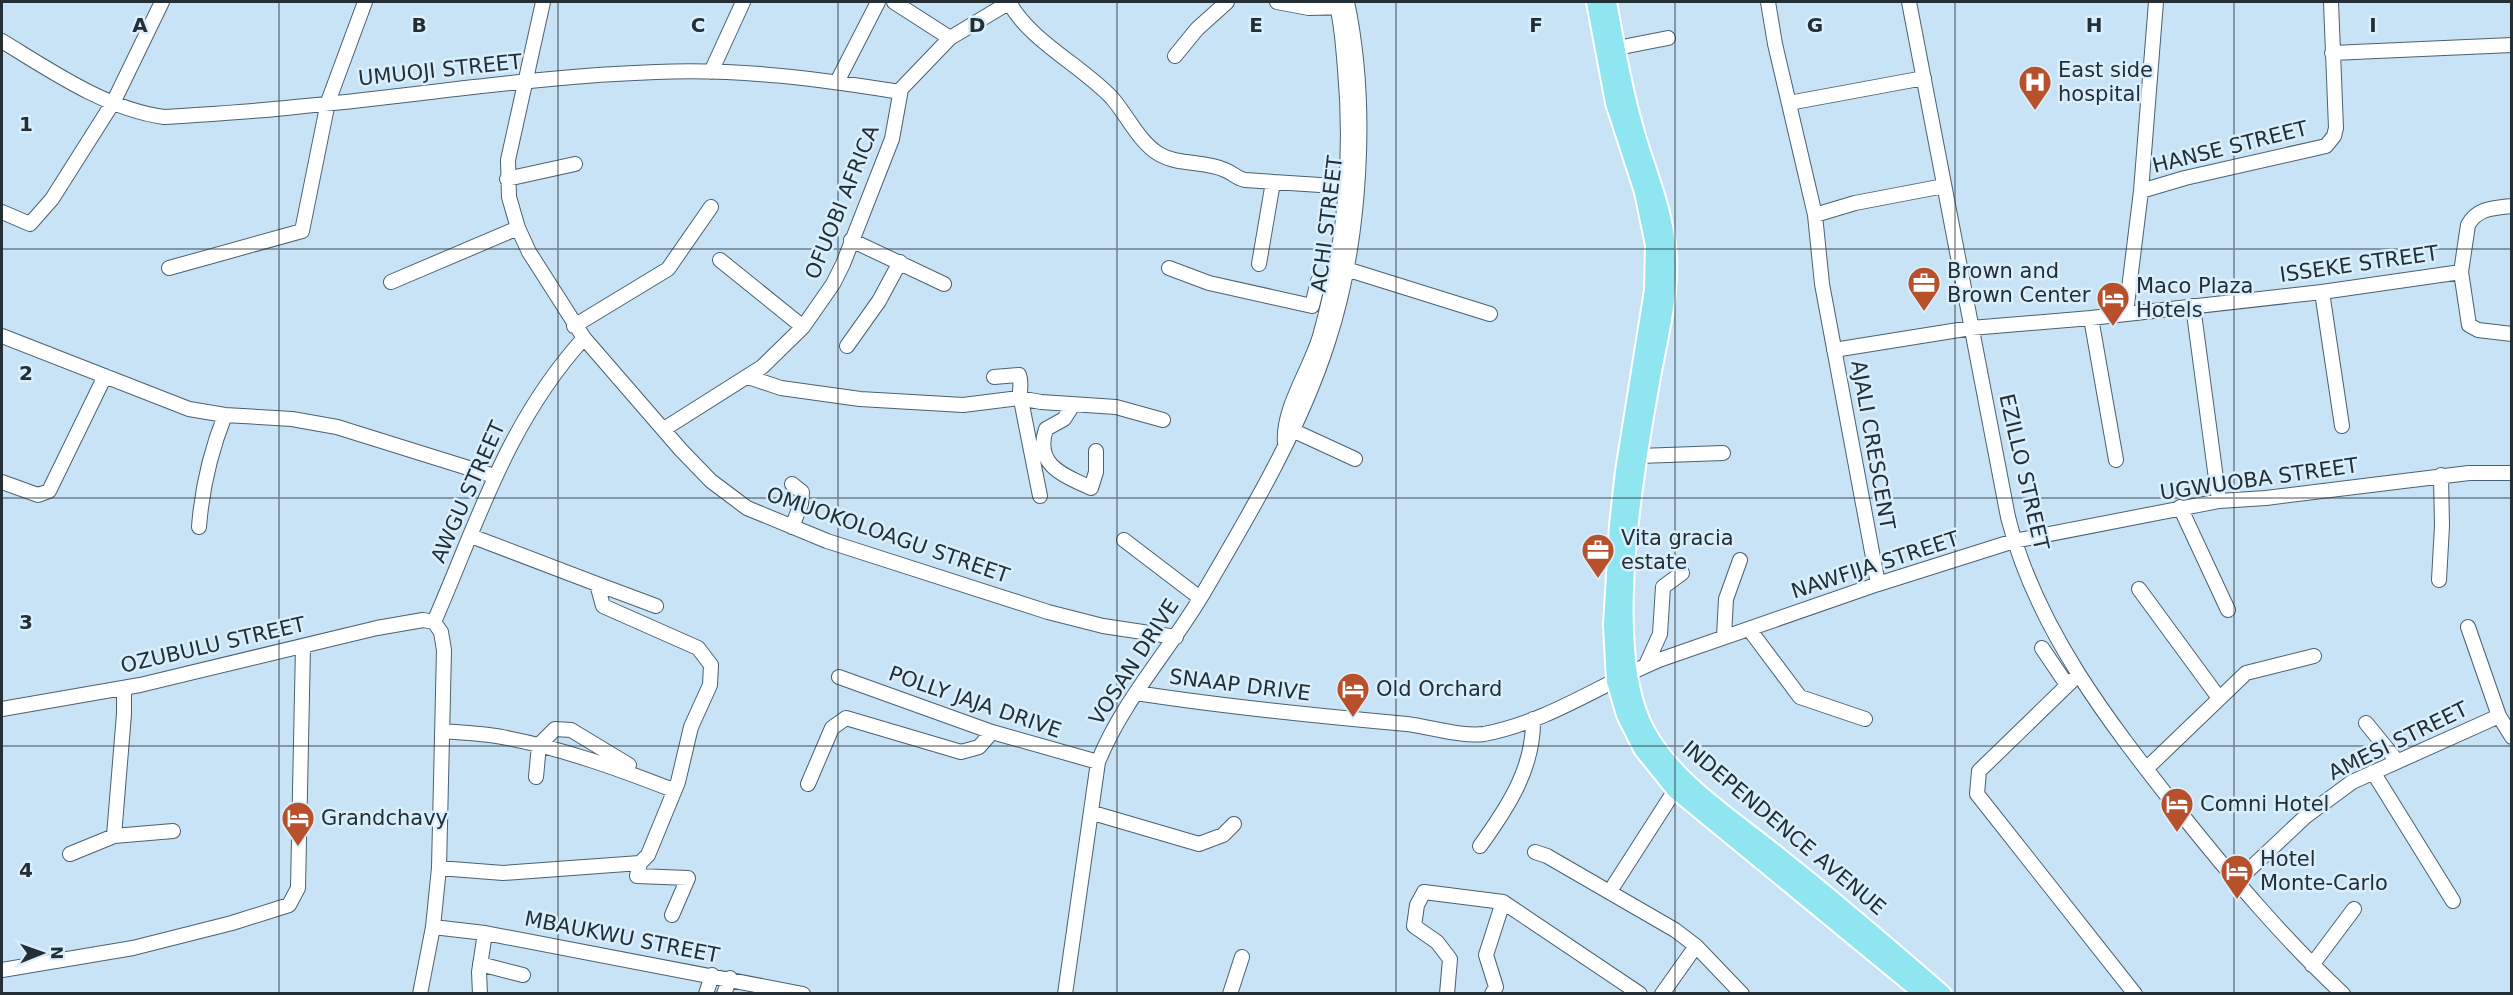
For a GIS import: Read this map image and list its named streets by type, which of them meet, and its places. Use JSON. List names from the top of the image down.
{
  "streets": {
    "main road": ["INDEPENDENCE AVENUE"],
    "street": [
      "UMUOJI STREET",
      "HANSE STREET",
      "OFUOBI AFRICA",
      "ACHI STREET",
      "ISSEKE STREET",
      "AJALI CRESCENT",
      "EZILLO STREET",
      "UGWUOBA STREET",
      "AWGU STREET",
      "OMUOKOLOAGU STREET",
      "NAWFIJA STREET",
      "OZUBULU STREET",
      "VOSAN DRIVE",
      "SNAAP DRIVE",
      "POLLY JAJA DRIVE",
      "AMESI STREET",
      "MBAUKWU STREET"
    ]
  },
  "crossings": [
    ["UMUOJI STREET", "OFUOBI AFRICA"],
    ["OFUOBI AFRICA", "OMUOKOLOAGU STREET"],
    ["ACHI STREET", "VOSAN DRIVE"],
    ["ISSEKE STREET", "AJALI CRESCENT"],
    ["ISSEKE STREET", "EZILLO STREET"],
    ["AJALI CRESCENT", "NAWFIJA STREET"],
    ["EZILLO STREET", "UGWUOBA STREET"],
    ["EZILLO STREET", "NAWFIJA STREET"],
    ["EZILLO STREET", "AMESI STREET"],
    ["UGWUOBA STREET", "NAWFIJA STREET"],
    ["AWGU STREET", "OMUOKOLOAGU STREET"],
    ["AWGU STREET", "OZUBULU STREET"],
    ["OMUOKOLOAGU STREET", "VOSAN DRIVE"],
    ["NAWFIJA STREET", "SNAAP DRIVE"],
    ["NAWFIJA STREET", "INDEPENDENCE AVENUE"],
    ["VOSAN DRIVE", "SNAAP DRIVE"],
    ["VOSAN DRIVE", "POLLY JAJA DRIVE"],
    ["SNAAP DRIVE", "INDEPENDENCE AVENUE"]
  ],
  "places": {
    "hospital": ["East side hospital"],
    "office": ["Brown and Brown Center", "Vita gracia estate"],
    "hotel": [
      "Maco Plaza Hotels",
      "Old Orchard",
      "Comni Hotel",
      "Grandchavy",
      "Hotel Monte-Carlo"
    ]
  },
  "north": "right",
  "grid": {
    "columns": [
      "A",
      "B",
      "C",
      "D",
      "E",
      "F",
      "G",
      "H",
      "I"
    ],
    "rows": [
      "1",
      "2",
      "3",
      "4"
    ]
  }
}
